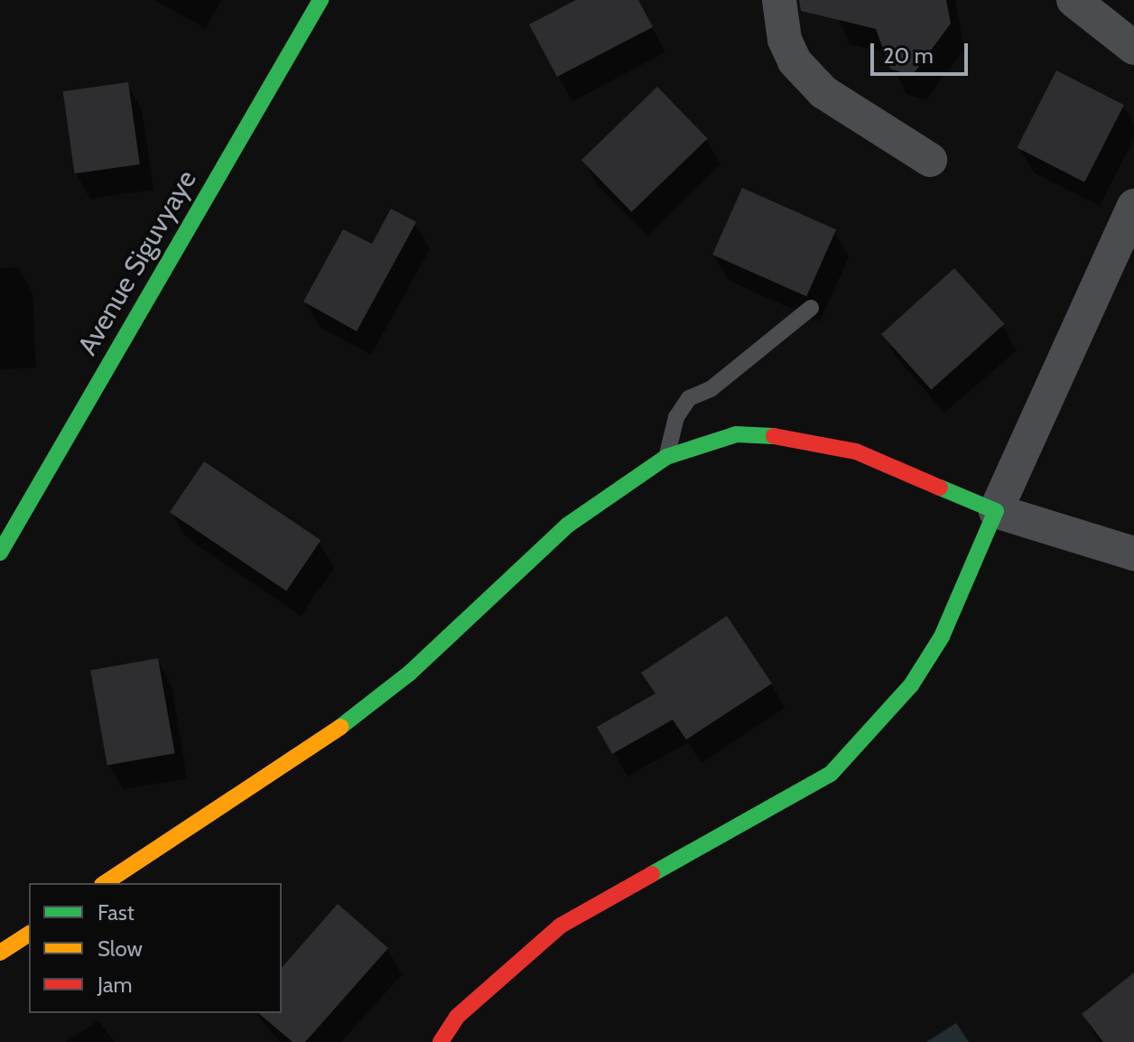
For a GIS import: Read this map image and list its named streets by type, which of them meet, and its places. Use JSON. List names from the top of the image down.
{
  "streets": {
    "street": ["Avenue Siguvyaye"]
  },
  "legend": ["Fast", "Slow", "Jam"],
  "scale_bar": "20 m"
}
